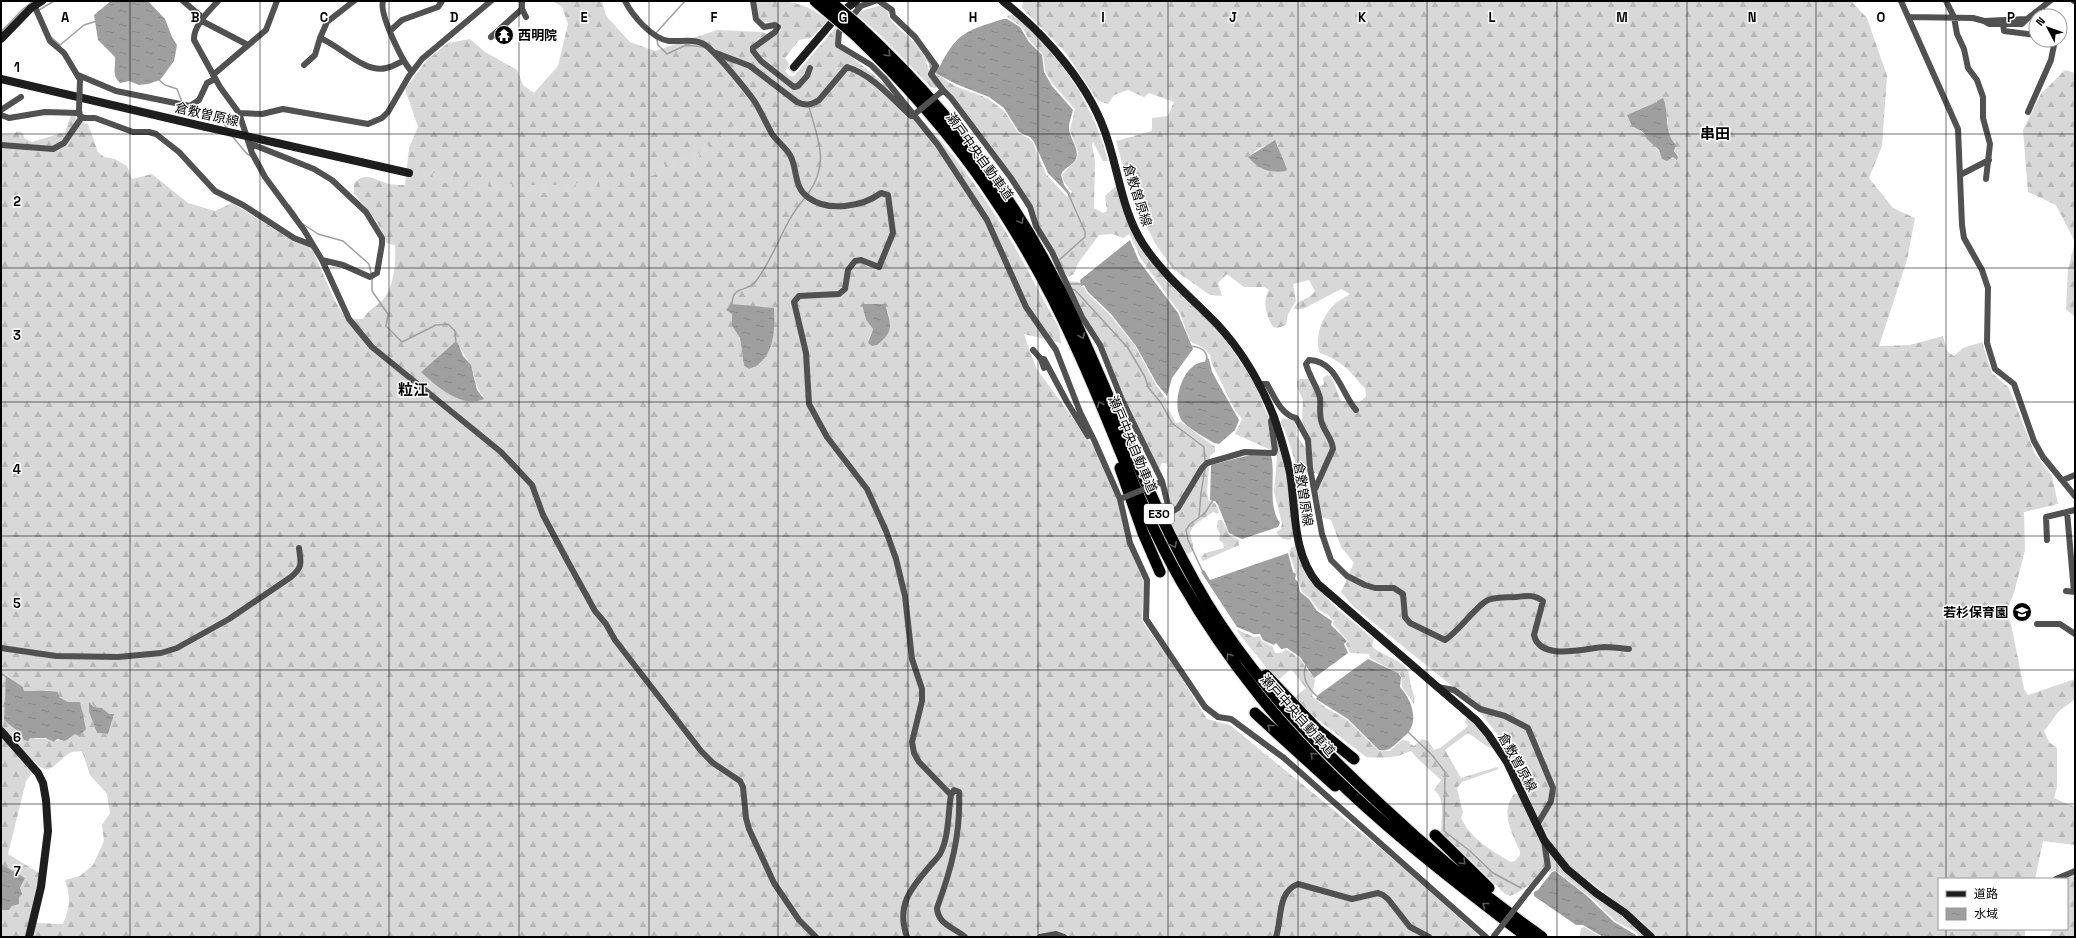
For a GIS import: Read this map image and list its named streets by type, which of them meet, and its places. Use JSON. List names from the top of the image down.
{
  "streets": {
    "highway": ["瀬戸中央自動車道", "E30"],
    "street": ["倉敷曽原線"]
  },
  "districts": ["串田", "粒江"],
  "places": {
    "temple": ["西明院"],
    "school or university": ["若杉保育園"]
  },
  "legend": ["道路", "水域"],
  "north": "top left",
  "grid": {
    "columns": [
      "A",
      "B",
      "C",
      "D",
      "E",
      "F",
      "G",
      "H",
      "I",
      "J",
      "K",
      "L",
      "M",
      "N",
      "O",
      "P"
    ],
    "rows": [
      "1",
      "2",
      "3",
      "4",
      "5",
      "6",
      "7"
    ]
  }
}
